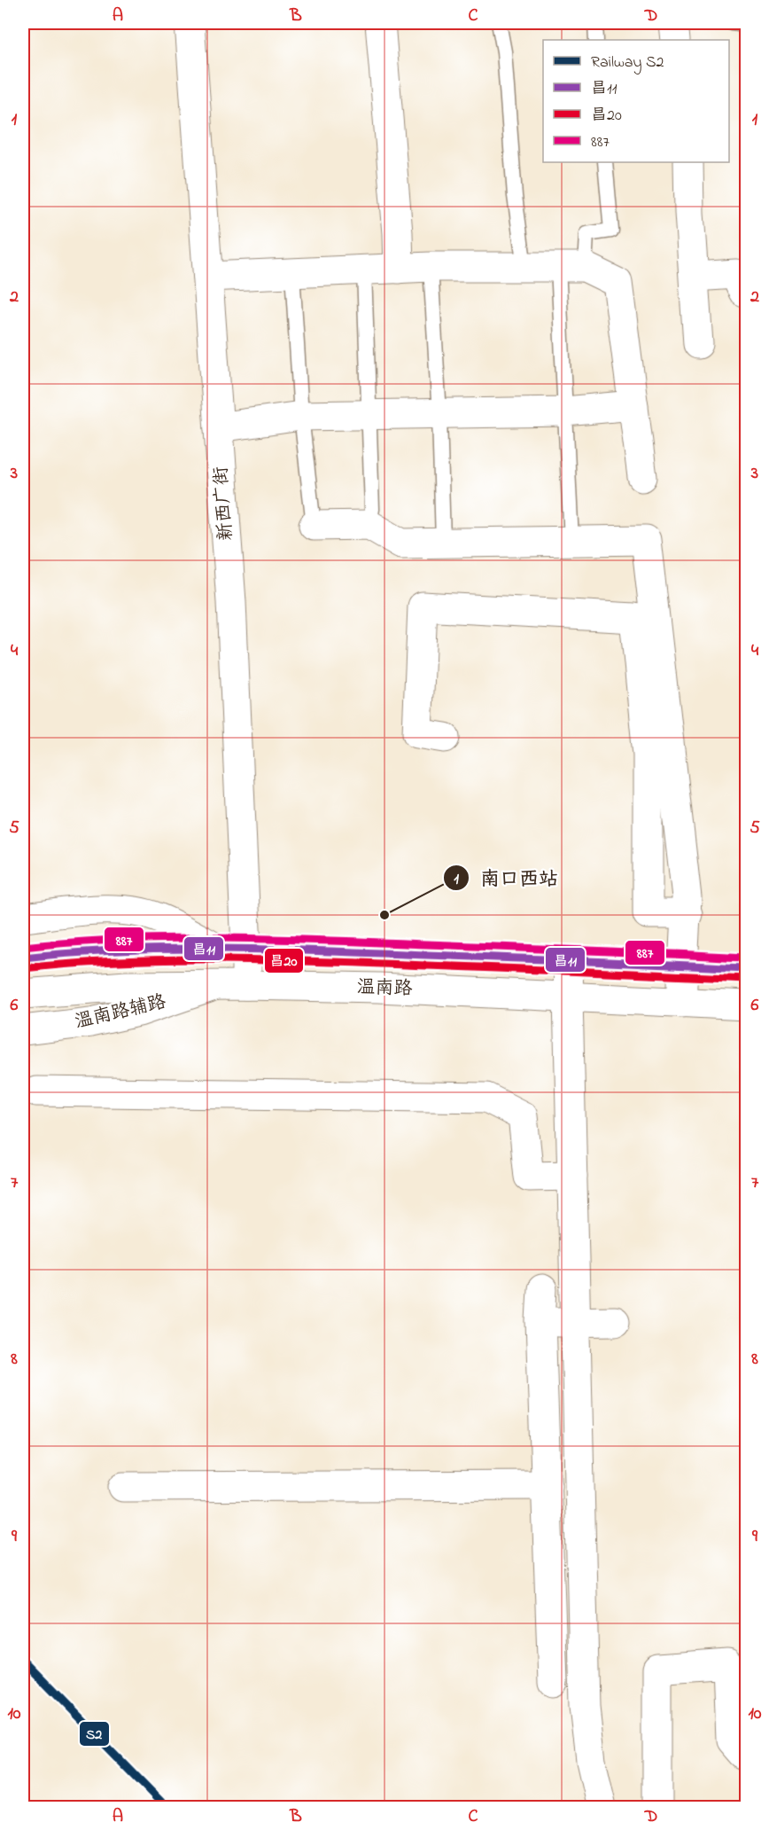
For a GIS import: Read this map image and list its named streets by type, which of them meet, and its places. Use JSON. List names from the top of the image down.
{
  "streets": {
    "street": ["新西广街", "温南路", "温南路辅路"]
  },
  "crossings": [
    ["新西广街", "温南路"],
    ["温南路", "温南路辅路"]
  ],
  "places": ["南口西站"],
  "lines": [
    "transit line 887",
    "transit line 昌11",
    "transit line 昌20",
    "rail line S2"
  ],
  "legend": [
    "Railway S2",
    "昌11",
    "昌20",
    "887"
  ],
  "grid": {
    "columns": [
      "A",
      "B",
      "C",
      "D"
    ],
    "rows": [
      "1",
      "2",
      "3",
      "4",
      "5",
      "6",
      "7",
      "8",
      "9",
      "10"
    ]
  }
}
